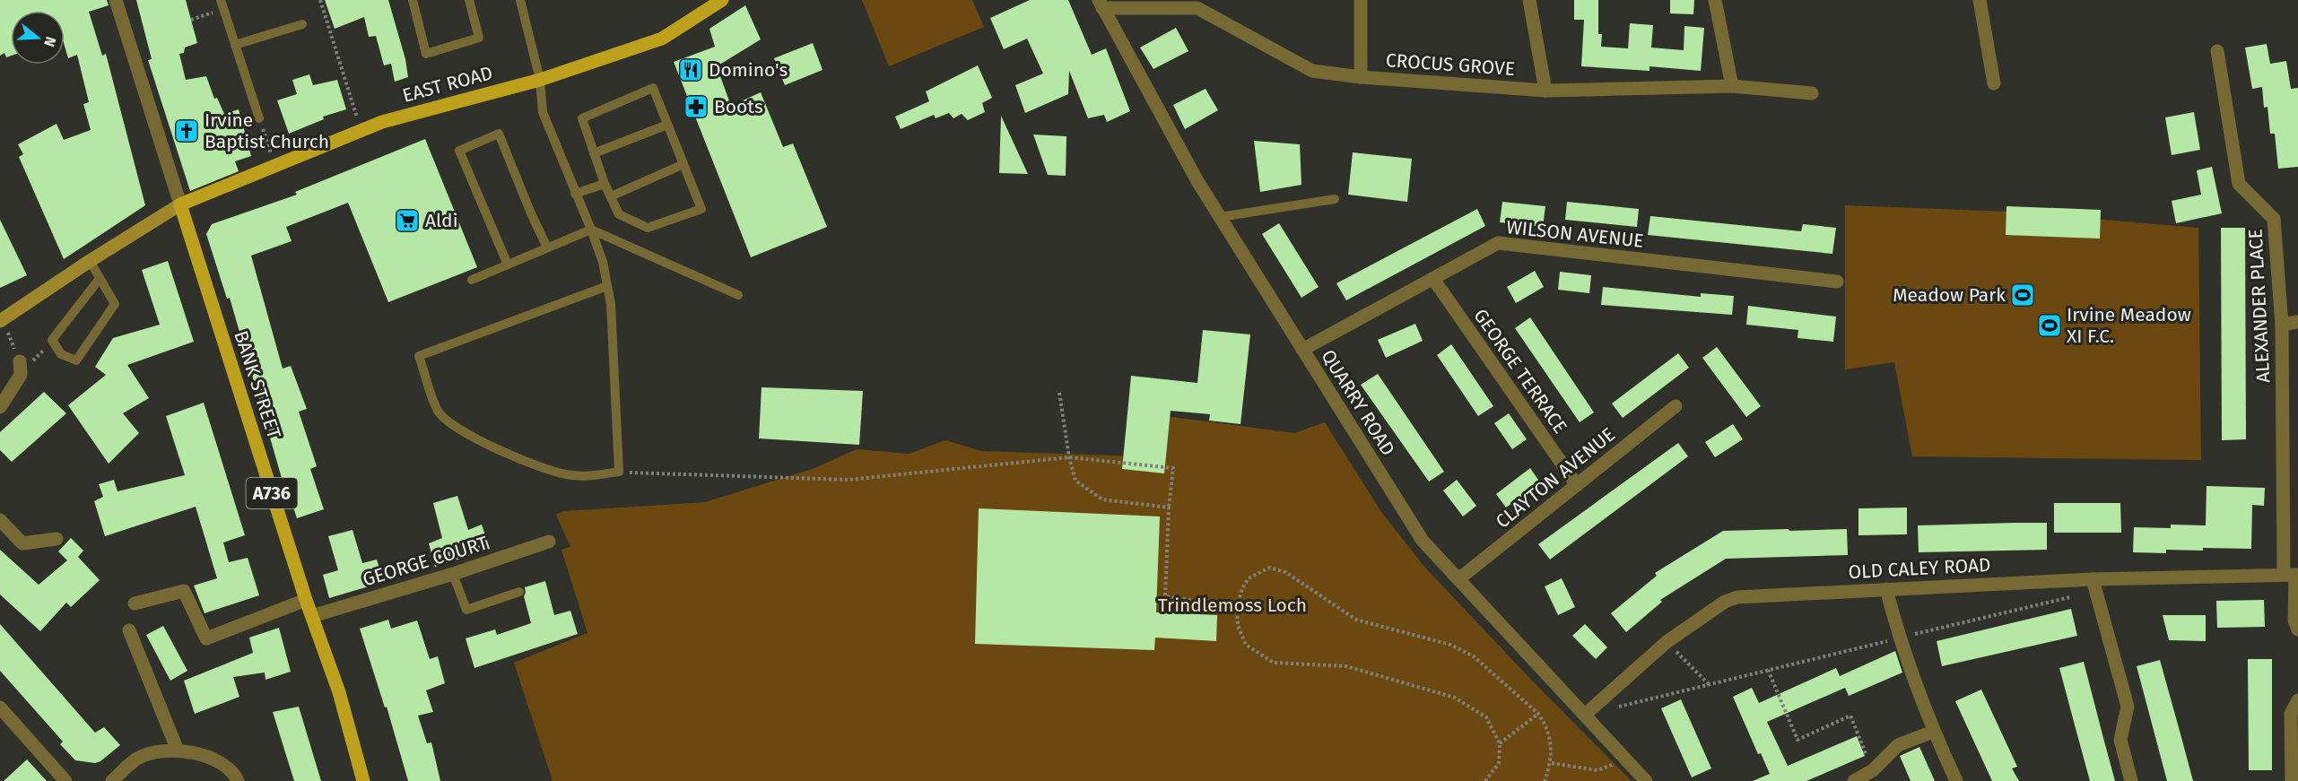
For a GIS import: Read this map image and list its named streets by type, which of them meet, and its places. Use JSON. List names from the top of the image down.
{
  "streets": {
    "main road": ["EAST ROAD", "BANK STREET", "A736"],
    "street": [
      "CROCUS GROVE",
      "WILSON AVENUE",
      "ALEXANDER PLACE",
      "GEORGE TERRACE",
      "QUARRY ROAD",
      "CLAYTON AVENUE",
      "GEORGE COURT",
      "OLD CALEY ROAD"
    ]
  },
  "crossings": [
    ["CROCUS GROVE", "QUARRY ROAD"],
    ["EAST ROAD", "BANK STREET"],
    ["WILSON AVENUE", "GEORGE TERRACE"],
    ["WILSON AVENUE", "QUARRY ROAD"],
    ["ALEXANDER PLACE", "OLD CALEY ROAD"],
    ["GEORGE TERRACE", "CLAYTON AVENUE"],
    ["BANK STREET", "GEORGE COURT"],
    ["QUARRY ROAD", "CLAYTON AVENUE"],
    ["QUARRY ROAD", "OLD CALEY ROAD"]
  ],
  "parks": ["Trindlemoss Loch"],
  "places": {
    "restaurant": ["Domino's"],
    "pharmacy": ["Boots"],
    "church": ["Irvine Baptist Church"],
    "supermarket": ["Aldi"],
    "sports": ["Meadow Park", "Irvine Meadow XI F.C."]
  },
  "north": "right"
}
